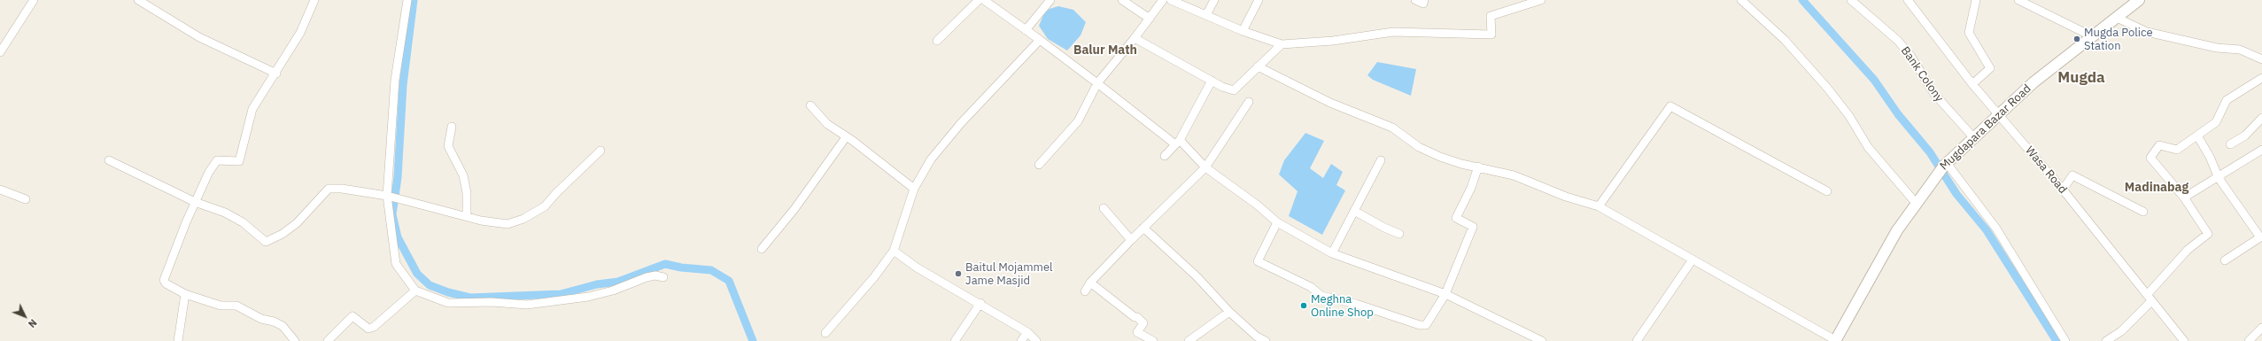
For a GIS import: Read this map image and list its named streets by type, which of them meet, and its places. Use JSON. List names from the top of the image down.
{
  "streets": {
    "street": ["Bank Colony", "Mugdapara Bazar Road", "Wasa Road"]
  },
  "crossings": [
    ["Bank Colony", "Mugdapara Bazar Road"],
    ["Mugdapara Bazar Road", "Wasa Road"]
  ],
  "districts": ["Balur Math", "Mugda", "Madinabag"],
  "places": ["Mugda Police Station", "Baitul Mojammel Jame Masjid", "Meghna Online Shop"],
  "north": "bottom right"
}
